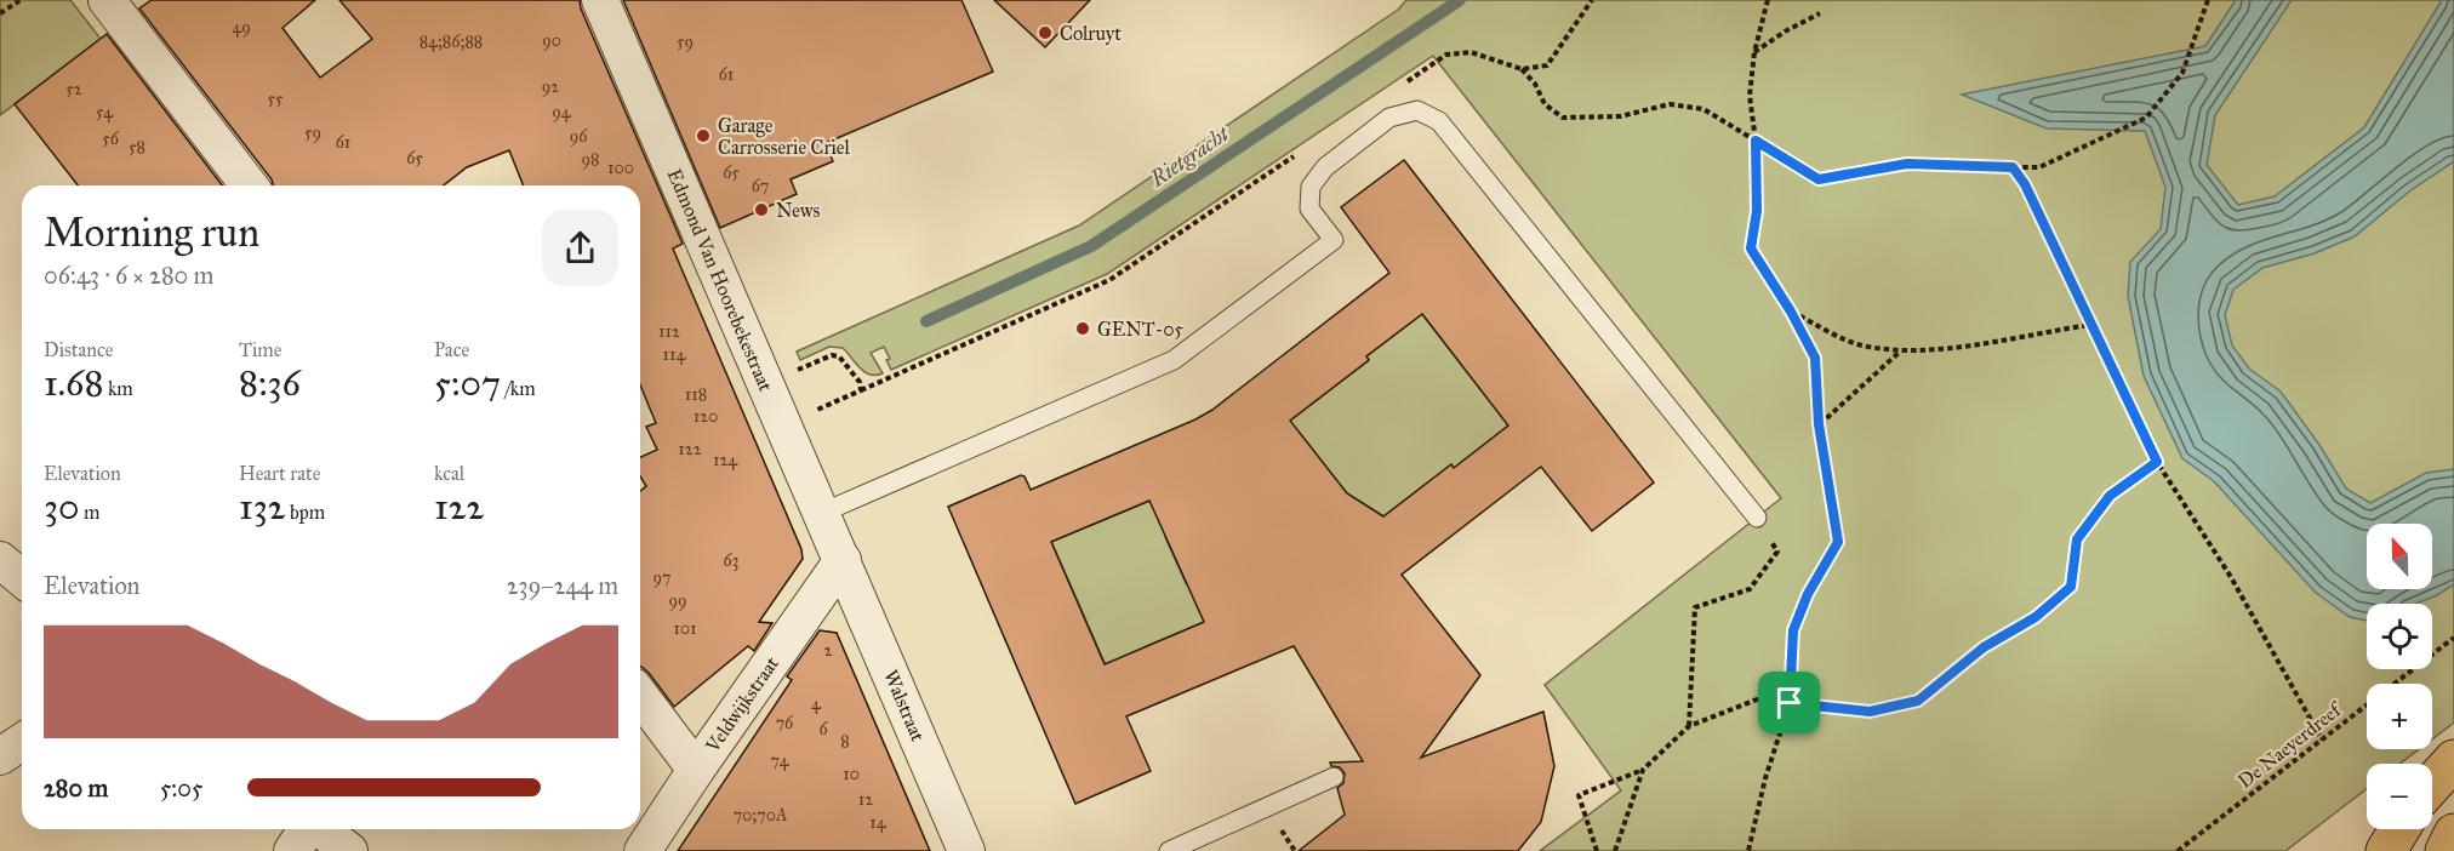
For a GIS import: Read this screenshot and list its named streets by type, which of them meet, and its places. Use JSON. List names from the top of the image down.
{
  "streets": {
    "street": ["Edmond Van Hoorebekestraat", "Veldwijkstraat", "Walstraat"],
    "path": ["De Naeyerdreef"]
  },
  "crossings": [
    ["Edmond Van Hoorebekestraat", "Veldwijkstraat"],
    ["Edmond Van Hoorebekestraat", "Walstraat"],
    ["Veldwijkstraat", "Walstraat"]
  ],
  "water": ["Rietgracht"],
  "places": [
    "Colruyt",
    "Garage Carrosserie Criel",
    "News",
    "GENT-05"
  ],
  "house_numbers": [
    "49",
    "90",
    "84;86;88",
    "59",
    "61",
    "92",
    "52",
    "55",
    "54",
    "94",
    "59",
    "96",
    "56",
    "61",
    "58",
    "65",
    "98",
    "100",
    "65",
    "67",
    "112",
    "114",
    "118",
    "120",
    "122",
    "124",
    "63",
    "97",
    "99",
    "101",
    "2",
    "4",
    "76",
    "6",
    "8",
    "74",
    "10",
    "12",
    "70;70A",
    "14"
  ],
  "north": "top",
  "page": {
    "heading": ["Morning run", "06:43 · 6 × 280 m"],
    "stats": [
      ["Distance", "1.68 km"],
      ["Time", "8:36"],
      ["Pace", "5:07 /km"],
      ["Elevation", "30 m"],
      ["Heart rate", "132 bpm"],
      ["kcal", "122"]
    ],
    "map_buttons": ["+", "−"],
    "chart": ["Elevation", "239–244 m"],
    "list": [
      {
        "name": "280 m",
        "note": "5:05"
      }
    ]
  }
}
